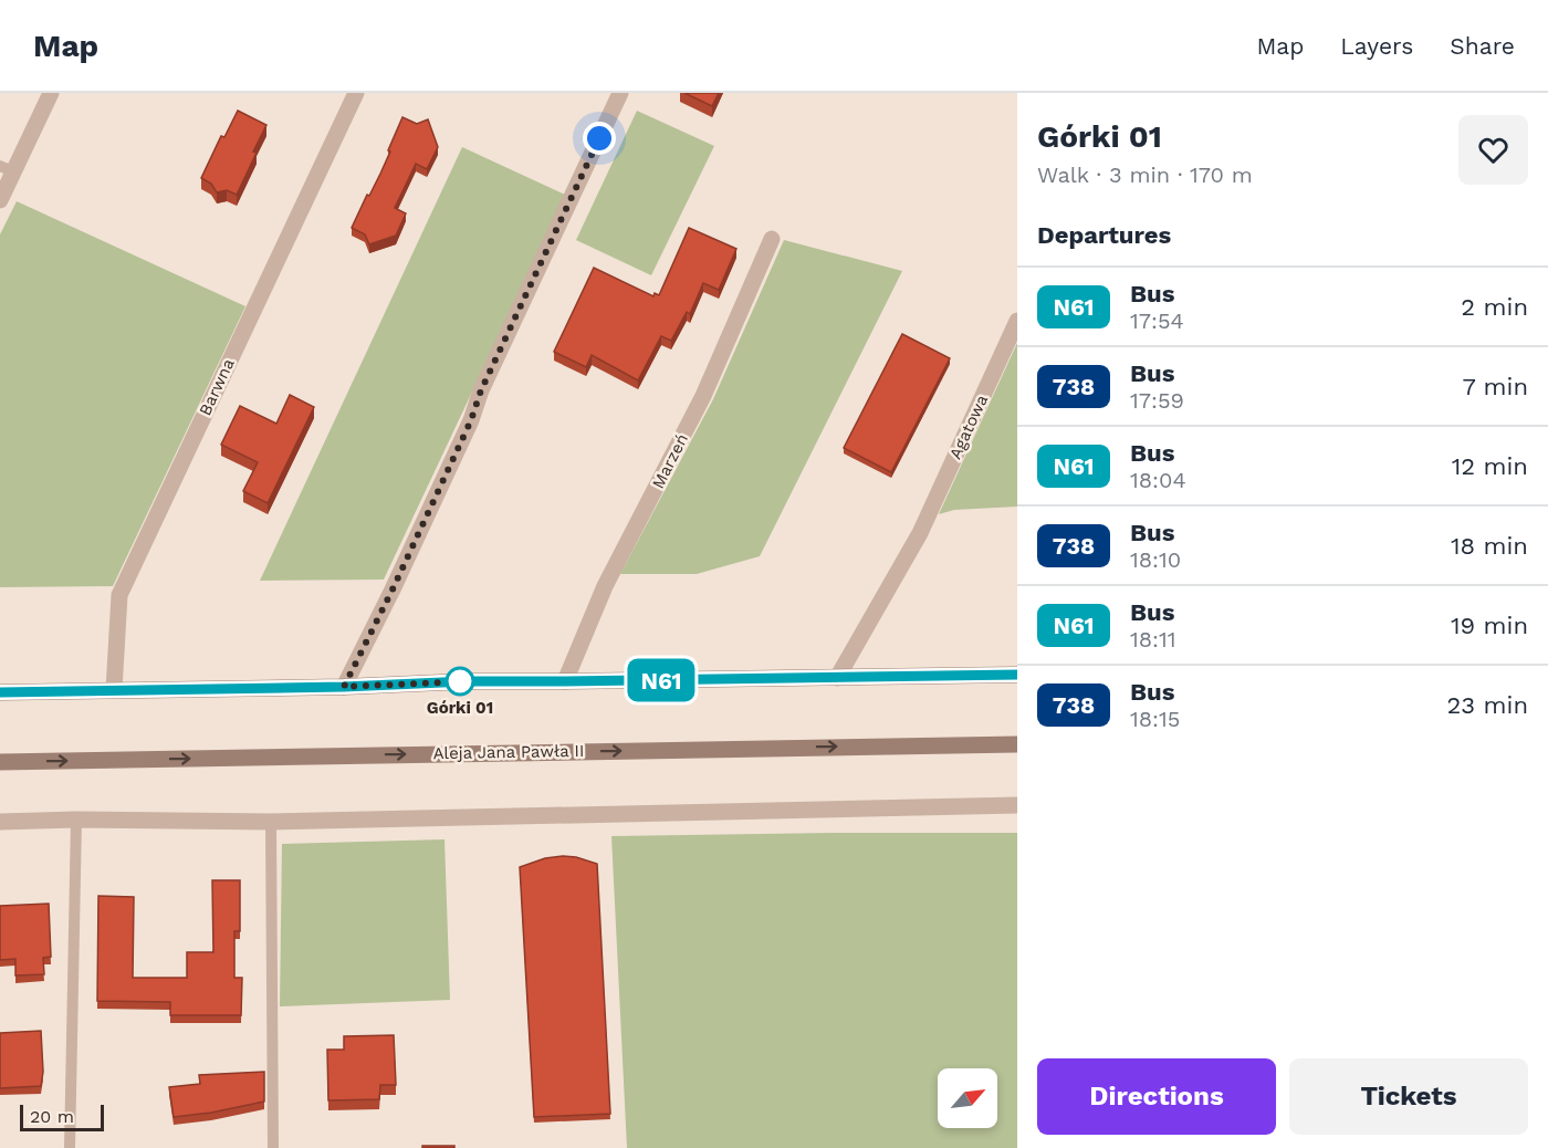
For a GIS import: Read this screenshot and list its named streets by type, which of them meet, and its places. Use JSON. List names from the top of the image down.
{
  "streets": {
    "main road": ["Aleja Jana Pawła II"],
    "street": ["Barwna", "Agatowa", "Marzeń"]
  },
  "places": ["Górki 01"],
  "lines": ["bus line N61"],
  "scale_bar": "20 m",
  "north": "top right",
  "page": {
    "header": "Map",
    "nav": ["Map", "Layers", "Share"],
    "on_map": "N61",
    "heading": [
      ["Górki 01", "Walk · 3 min · 170 m"],
      "Departures"
    ],
    "list": [
      {
        "mark": "N61",
        "name": "Bus",
        "note": "17:54",
        "value": "2 min"
      },
      {
        "mark": "738",
        "name": "Bus",
        "note": "17:59",
        "value": "7 min"
      },
      {
        "mark": "N61",
        "name": "Bus",
        "note": "18:04",
        "value": "12 min"
      },
      {
        "mark": "738",
        "name": "Bus",
        "note": "18:10",
        "value": "18 min"
      },
      {
        "mark": "N61",
        "name": "Bus",
        "note": "18:11",
        "value": "19 min"
      },
      {
        "mark": "738",
        "name": "Bus",
        "note": "18:15",
        "value": "23 min"
      }
    ],
    "buttons": ["Directions", "Tickets"],
    "scale": "20 m"
  }
}
